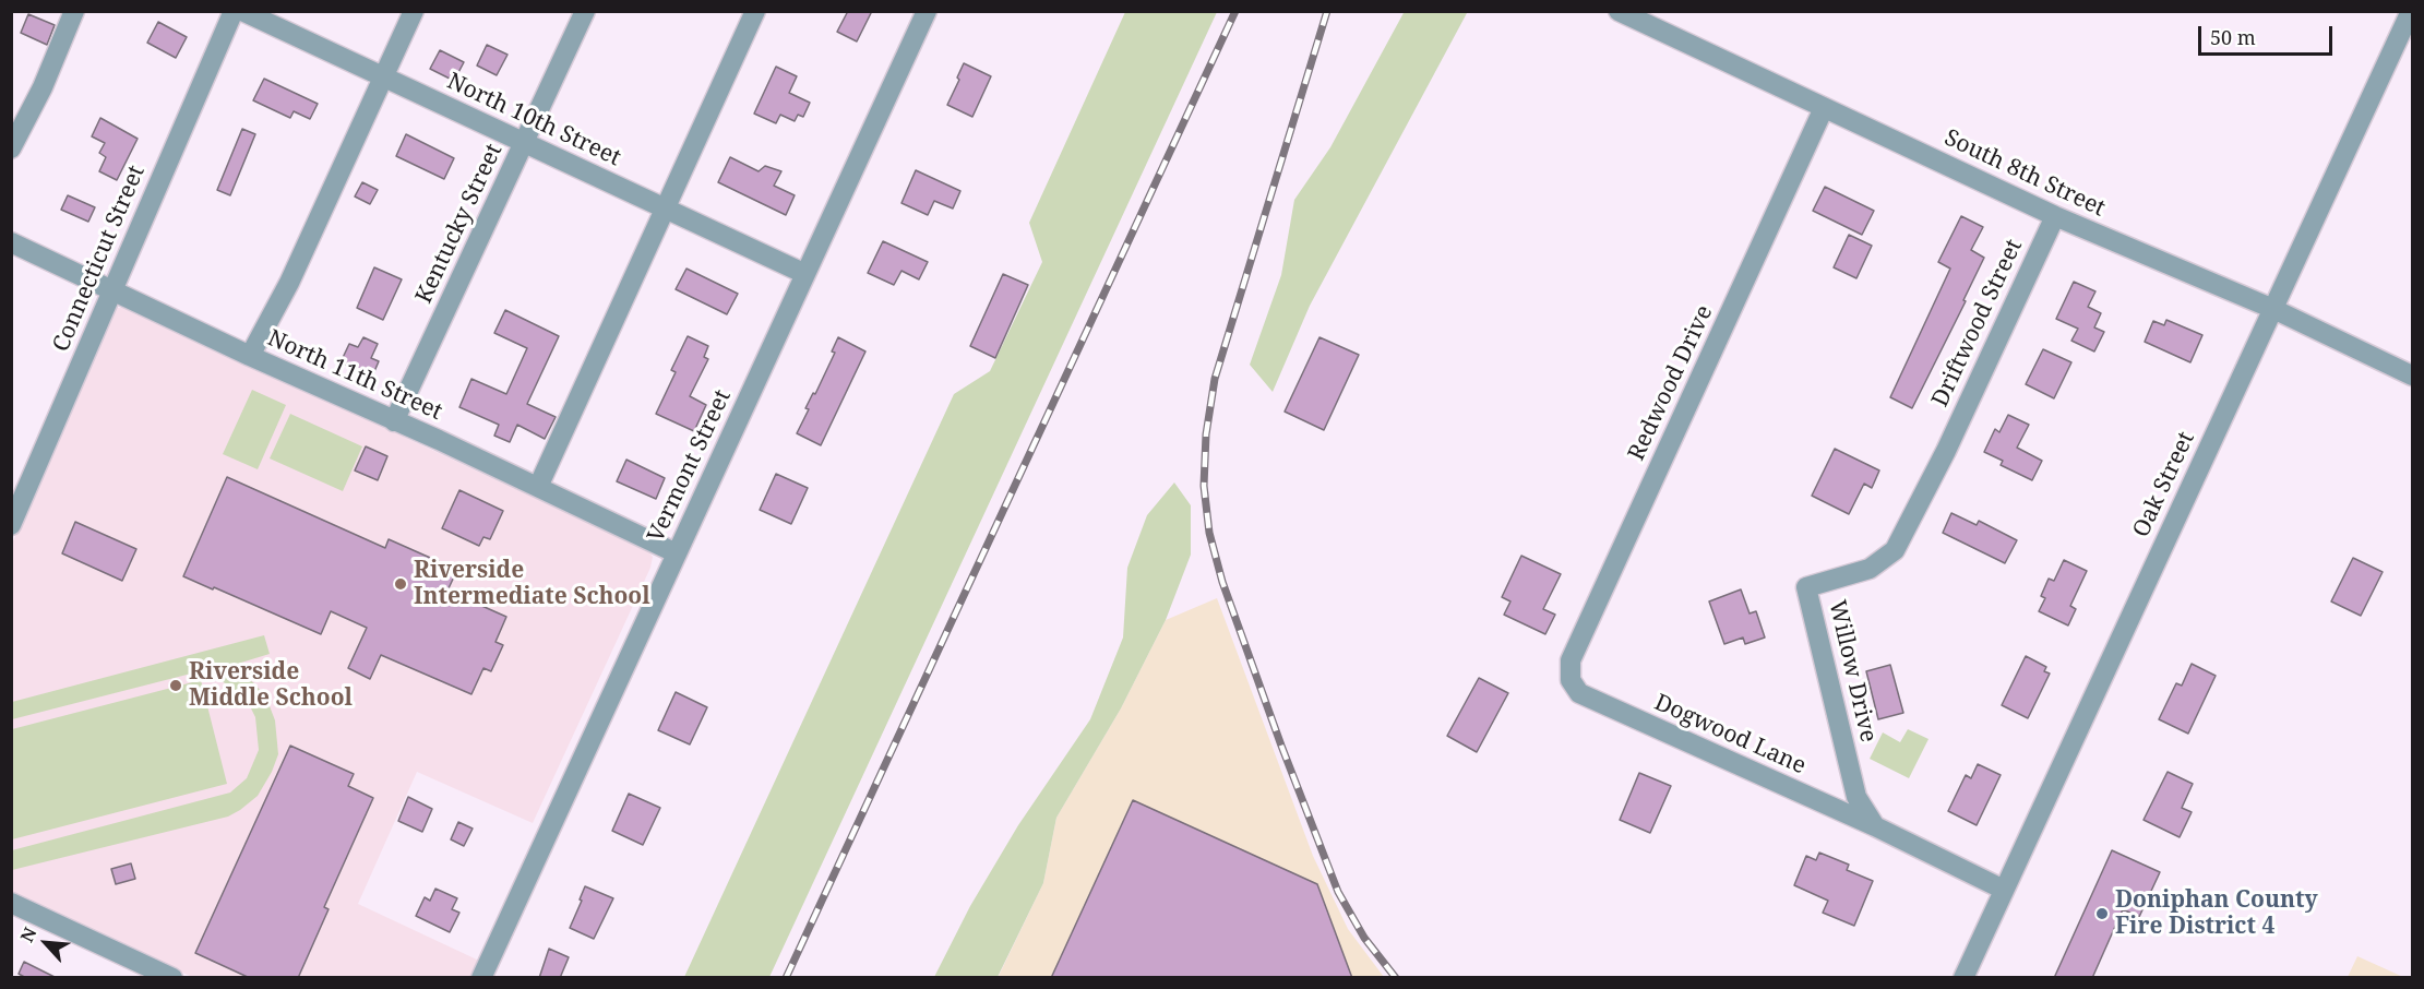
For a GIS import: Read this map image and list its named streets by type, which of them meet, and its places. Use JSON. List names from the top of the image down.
{
  "streets": {
    "street": [
      "North 10th Street",
      "South 8th Street",
      "Kentucky Street",
      "Connecticut Street",
      "Driftwood Street",
      "North 11th Street",
      "Redwood Drive",
      "Vermont Street",
      "Oak Street",
      "Willow Drive",
      "Dogwood Lane"
    ]
  },
  "crossings": [
    ["North 10th Street", "Kentucky Street"],
    ["North 10th Street", "Vermont Street"],
    ["South 8th Street", "Driftwood Street"],
    ["South 8th Street", "Redwood Drive"],
    ["South 8th Street", "Oak Street"],
    ["Kentucky Street", "North 11th Street"],
    ["Connecticut Street", "North 11th Street"],
    ["Driftwood Street", "Willow Drive"],
    ["North 11th Street", "Vermont Street"],
    ["Redwood Drive", "Dogwood Lane"],
    ["Willow Drive", "Dogwood Lane"]
  ],
  "places": ["Riverside Intermediate School", "Riverside Middle School", "Doniphan County Fire District 4"],
  "scale_bar": "50 m",
  "north": "top left"
}
